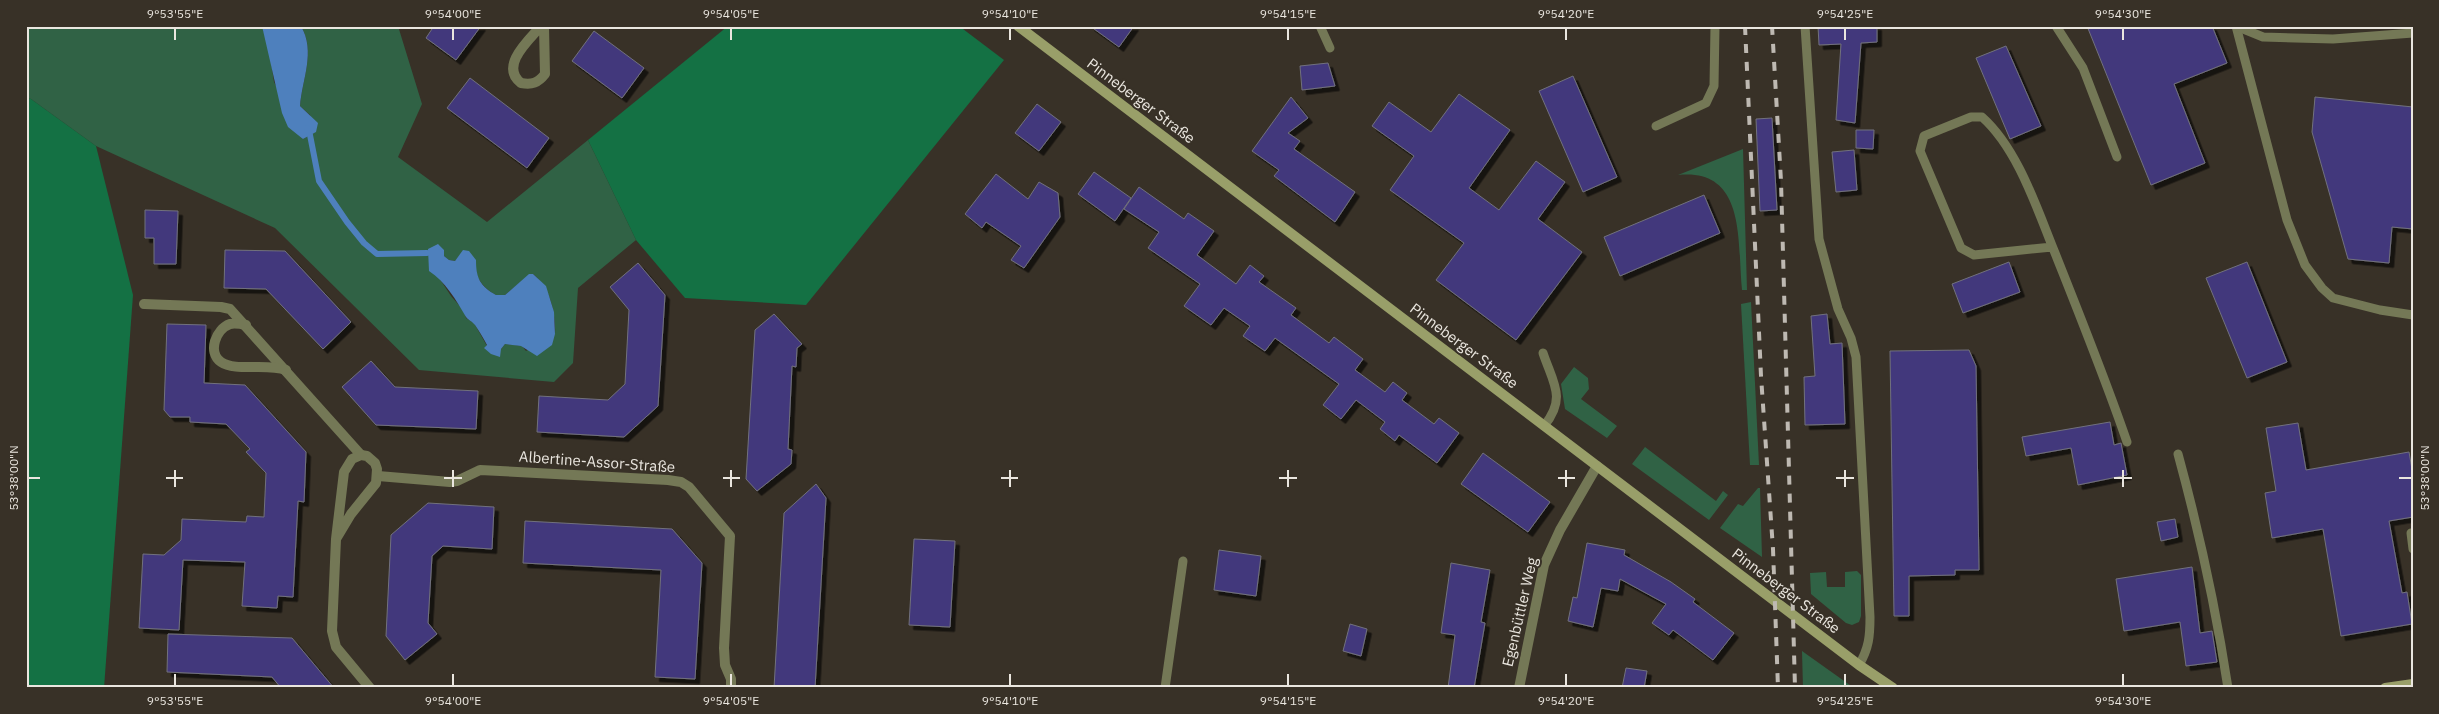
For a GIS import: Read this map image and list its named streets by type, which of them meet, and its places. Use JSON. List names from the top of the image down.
{
  "streets": {
    "main road": ["Pinneberger Straße"],
    "street": ["Albertine-Assor-Straße", "Egenbüttler Weg"]
  },
  "crossings": [
    ["Pinneberger Straße", "Egenbüttler Weg"]
  ],
  "coordinates": [
    "9°53'55\"E",
    "9°54'00\"E",
    "9°54'05\"E",
    "9°54'10\"E",
    "9°54'15\"E",
    "9°54'20\"E",
    "9°54'25\"E",
    "9°54'30\"E",
    "53°38'00\"N"
  ]
}
